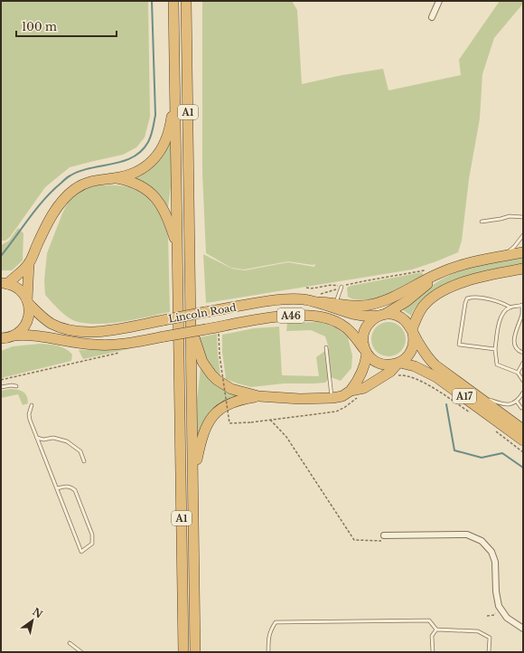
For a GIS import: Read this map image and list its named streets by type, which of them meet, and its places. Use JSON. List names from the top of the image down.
{
  "streets": {
    "highway": [
      "A1",
      "Lincoln Road",
      "A46",
      "A17"
    ]
  },
  "crossings": [
    ["Lincoln Road", "A46"],
    ["Lincoln Road", "A17"],
    ["A46", "A17"]
  ],
  "scale_bar": "100 m",
  "north": "top right"
}
